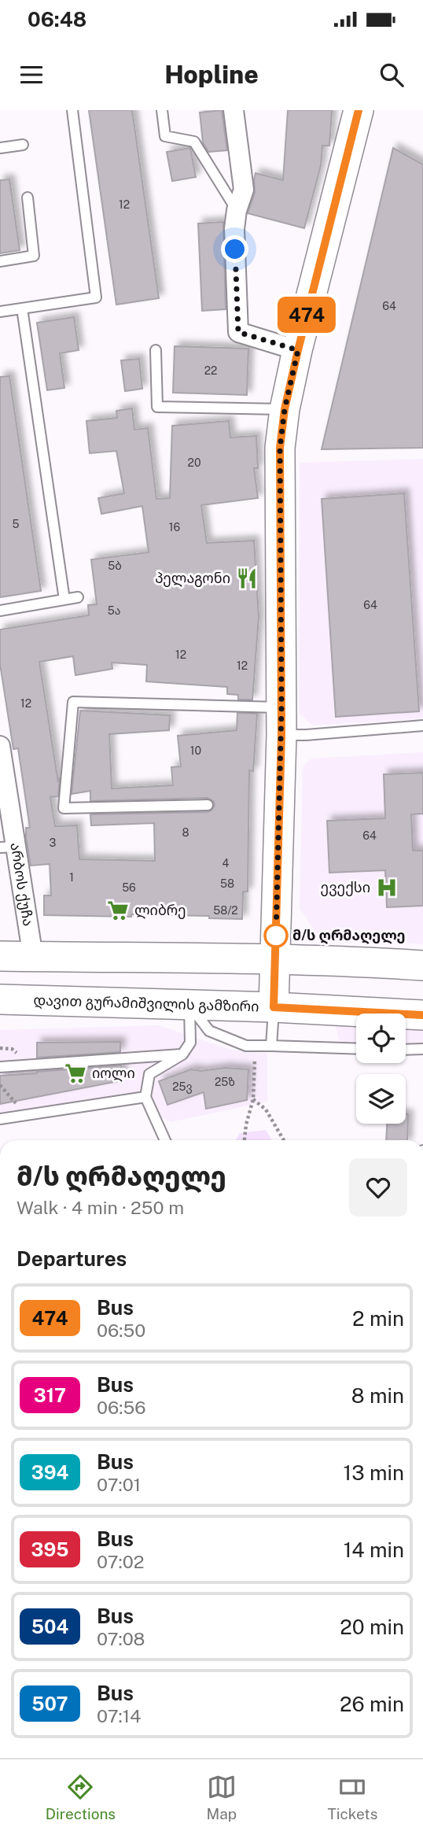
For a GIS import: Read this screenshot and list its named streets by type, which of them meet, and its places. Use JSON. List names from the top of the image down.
{
  "streets": {
    "main road": ["დავით გურამიშვილის გამზირი"],
    "street": ["არბოს ქუჩა"]
  },
  "places": {
    "restaurant": ["პელაგონი"],
    "hospital": ["ევექსი"],
    "supermarket": ["ლიბრე", "იოლი"],
    "other": ["მ/ს ღრმაღელე"]
  },
  "lines": ["bus line 474"],
  "house_numbers": [
    "12",
    "64",
    "22",
    "20",
    "5",
    "16",
    "5ბ",
    "64",
    "5ა",
    "12",
    "12",
    "12",
    "10",
    "8",
    "64",
    "3",
    "4",
    "1",
    "58",
    "56",
    "58/2",
    "25ზ",
    "25ვ"
  ],
  "page": {
    "status": "06:48",
    "header": "Hopline",
    "on_map": "474",
    "heading": [
      ["მ/ს ღრმაღელე", "Walk · 4 min · 250 m"],
      "Departures"
    ],
    "list": [
      {
        "mark": "474",
        "name": "Bus",
        "note": "06:50",
        "value": "2 min"
      },
      {
        "mark": "317",
        "name": "Bus",
        "note": "06:56",
        "value": "8 min"
      },
      {
        "mark": "394",
        "name": "Bus",
        "note": "07:01",
        "value": "13 min"
      },
      {
        "mark": "395",
        "name": "Bus",
        "note": "07:02",
        "value": "14 min"
      },
      {
        "mark": "504",
        "name": "Bus",
        "note": "07:08",
        "value": "20 min"
      },
      {
        "mark": "507",
        "name": "Bus",
        "note": "07:14",
        "value": "26 min"
      }
    ],
    "tabs": ["Directions", "Map", "Tickets"]
  }
}
